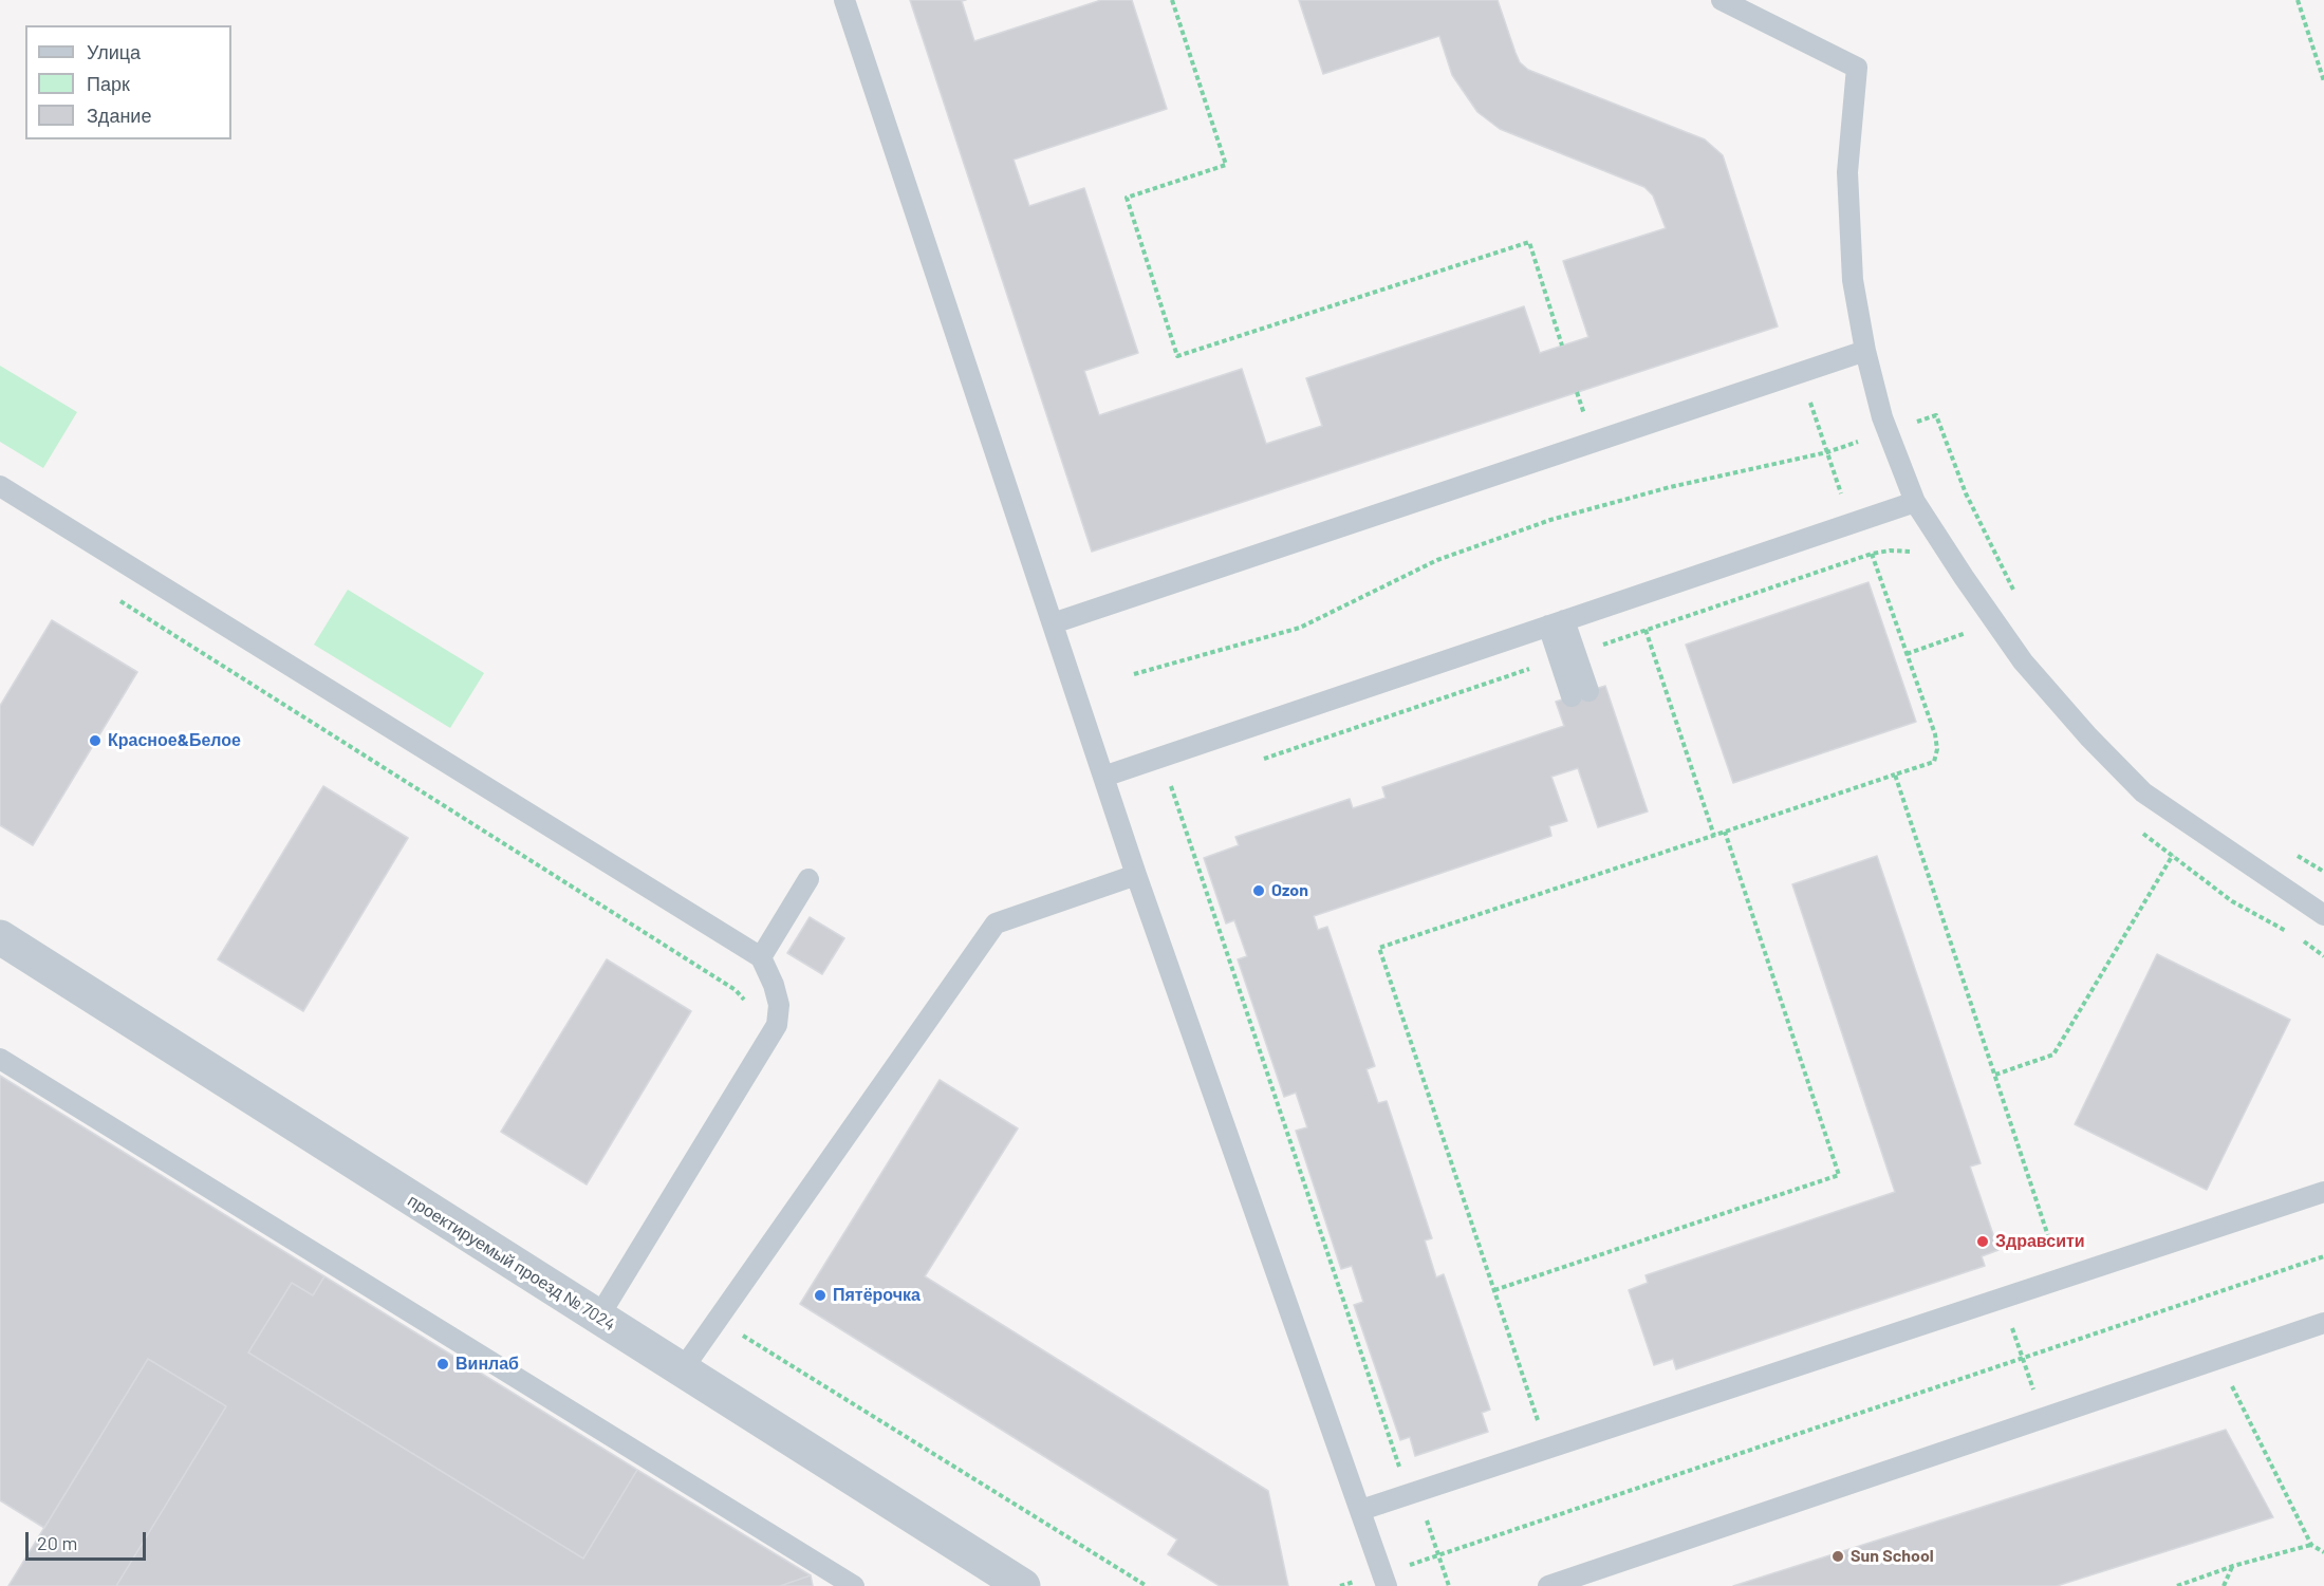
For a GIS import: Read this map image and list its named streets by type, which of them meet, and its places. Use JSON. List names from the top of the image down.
{
  "streets": {
    "street": ["проектируемый проезд № 7024"]
  },
  "places": [
    "Красное&Белое",
    "Ozon",
    "Здравсити",
    "Пятёрочка",
    "Винлаб",
    "Sun School"
  ],
  "legend": ["Улица", "Парк", "Здание"],
  "scale_bar": "20 m"
}
